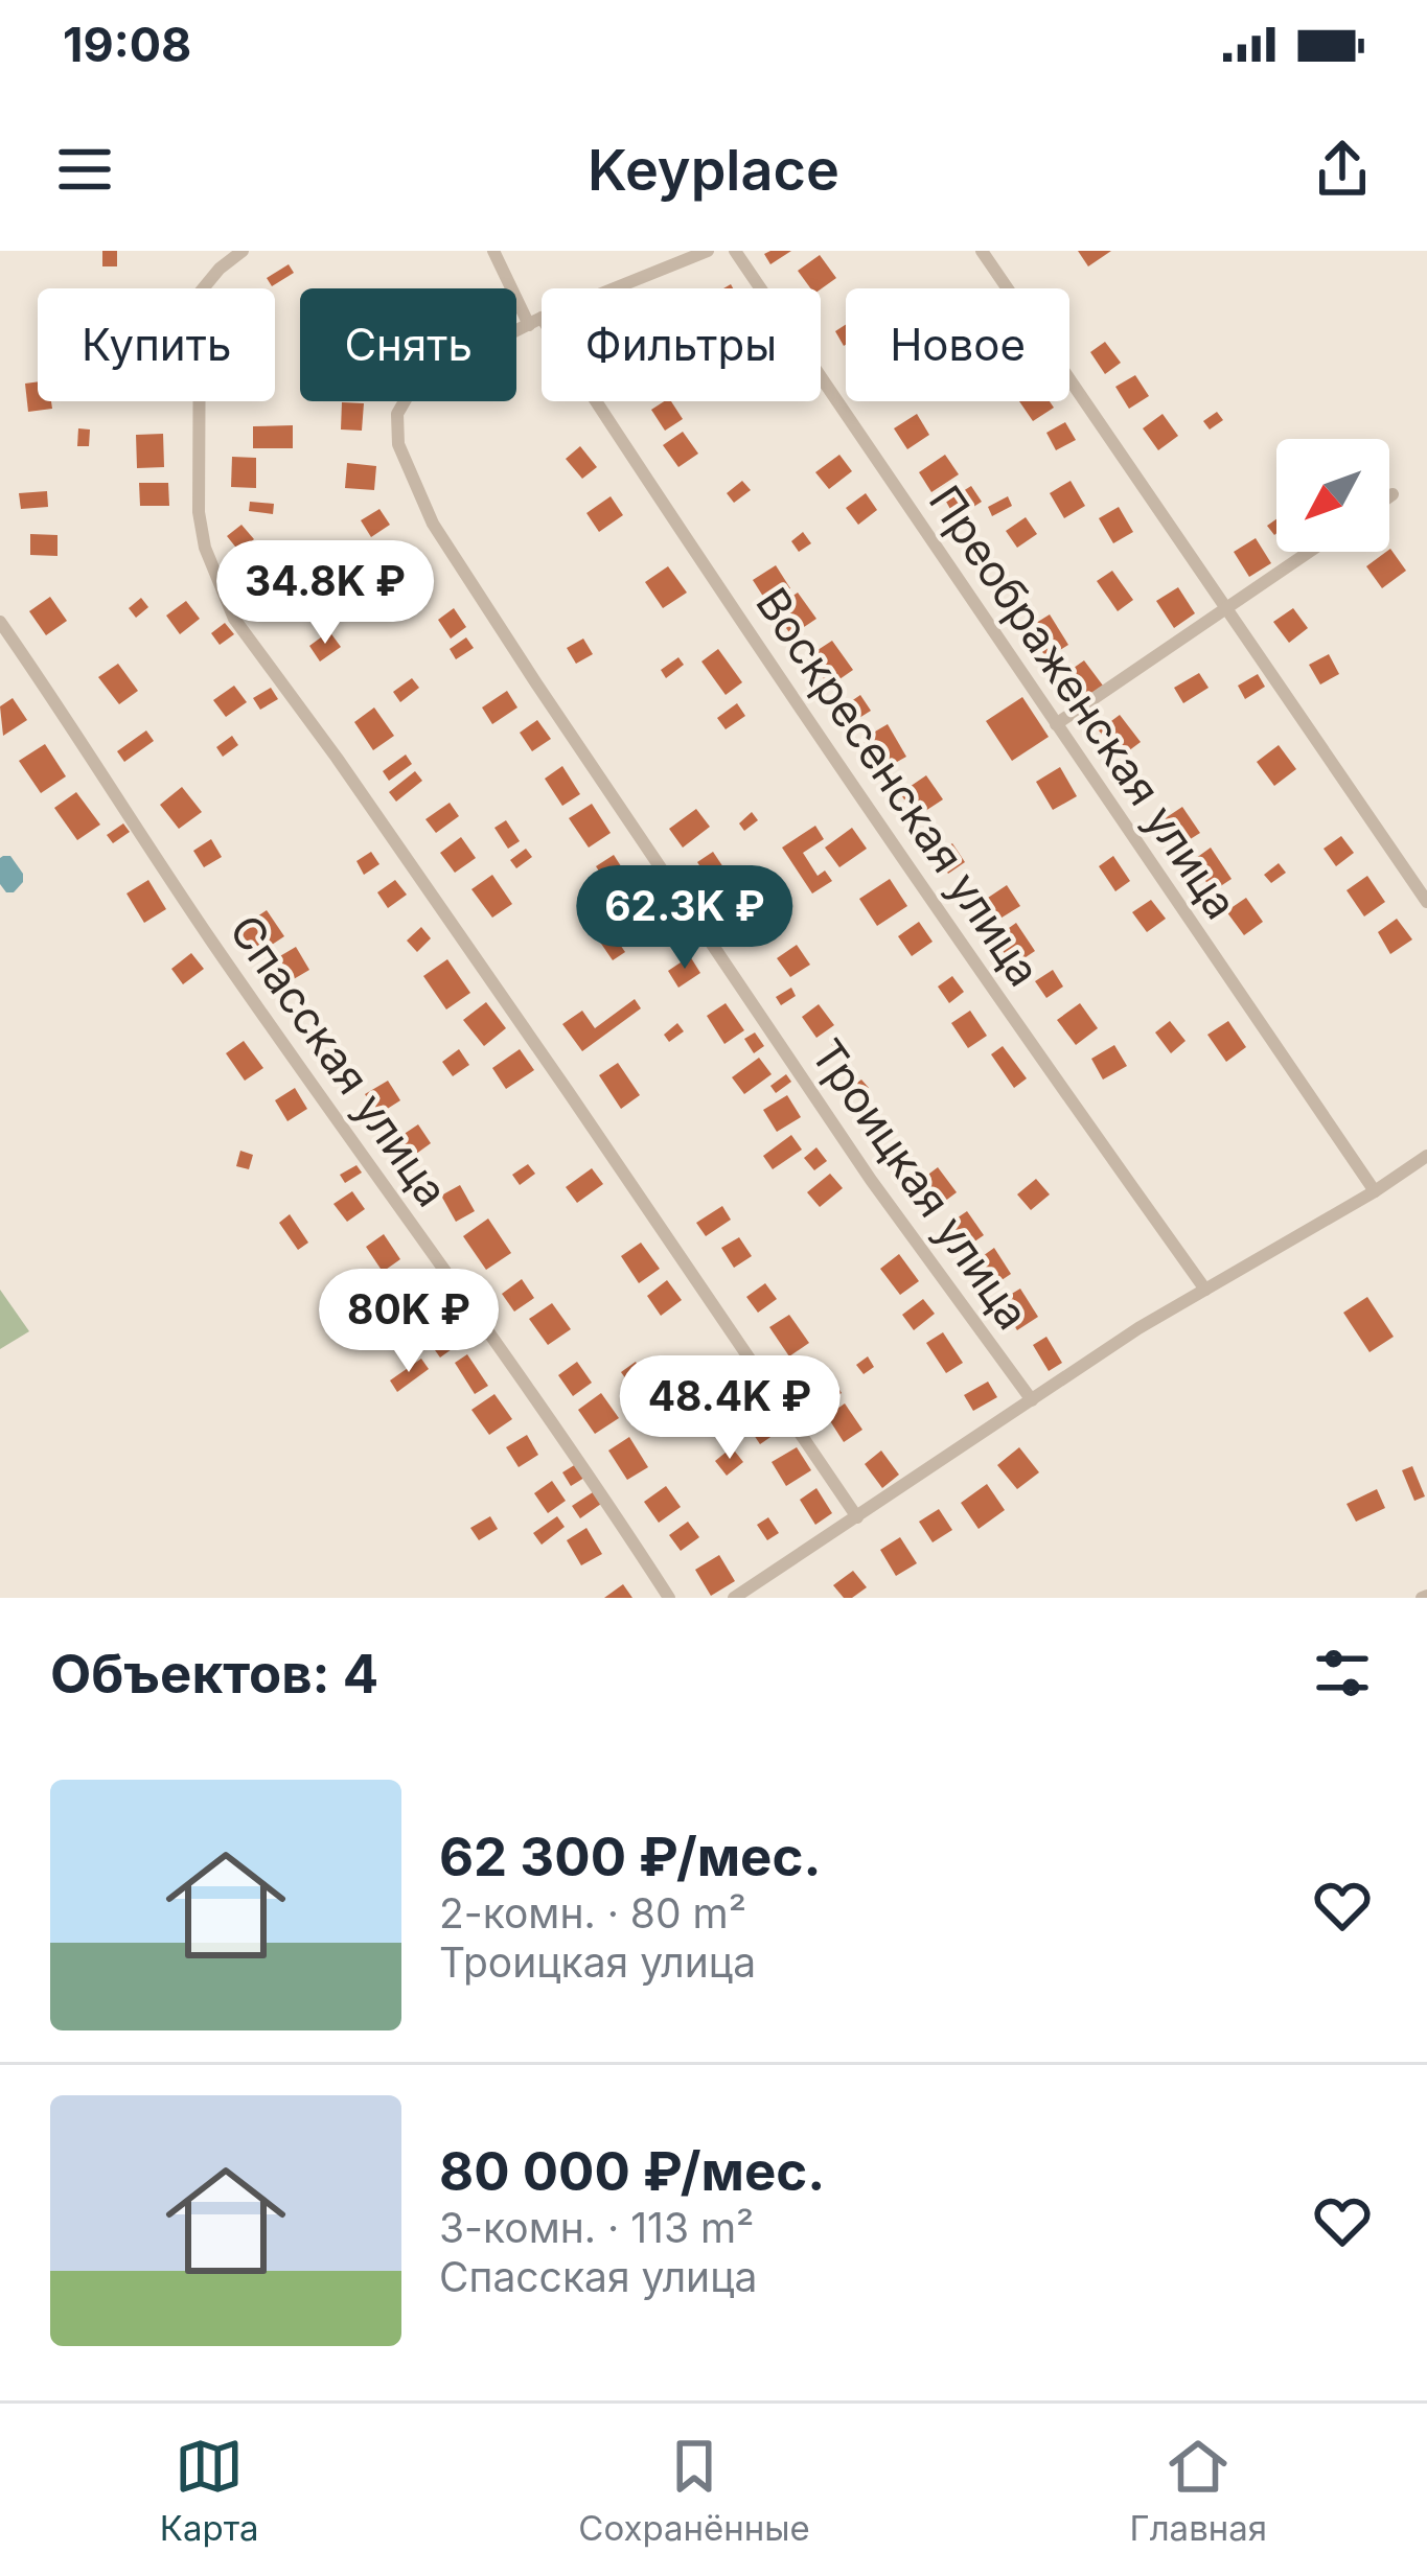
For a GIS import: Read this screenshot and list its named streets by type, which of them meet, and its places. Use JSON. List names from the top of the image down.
{
  "streets": {
    "street": [
      "Преображенская улица",
      "Воскресенская улица",
      "Спасская улица",
      "Троицкая улица"
    ]
  },
  "crossings": [
    ["Воскресенская улица", "Троицкая улица"]
  ],
  "north": "bottom left",
  "page": {
    "status": "19:08",
    "header": "Keyplace",
    "chip": [
      "Купить",
      "Снять",
      "Фильтры",
      "Новое"
    ],
    "price": [
      "34.8K ₽",
      "62.3K ₽",
      "80K ₽",
      "48.4K ₽"
    ],
    "heading": "Объектов: 4",
    "list": [
      {
        "name": "62 300 ₽/мес.",
        "note": "2-комн. · 80 m² · Троицкая улица"
      },
      {
        "name": "80 000 ₽/мес.",
        "note": "3-комн. · 113 m² · Спасская улица"
      }
    ],
    "tabs": ["Карта", "Сохранённые", "Главная"]
  }
}
